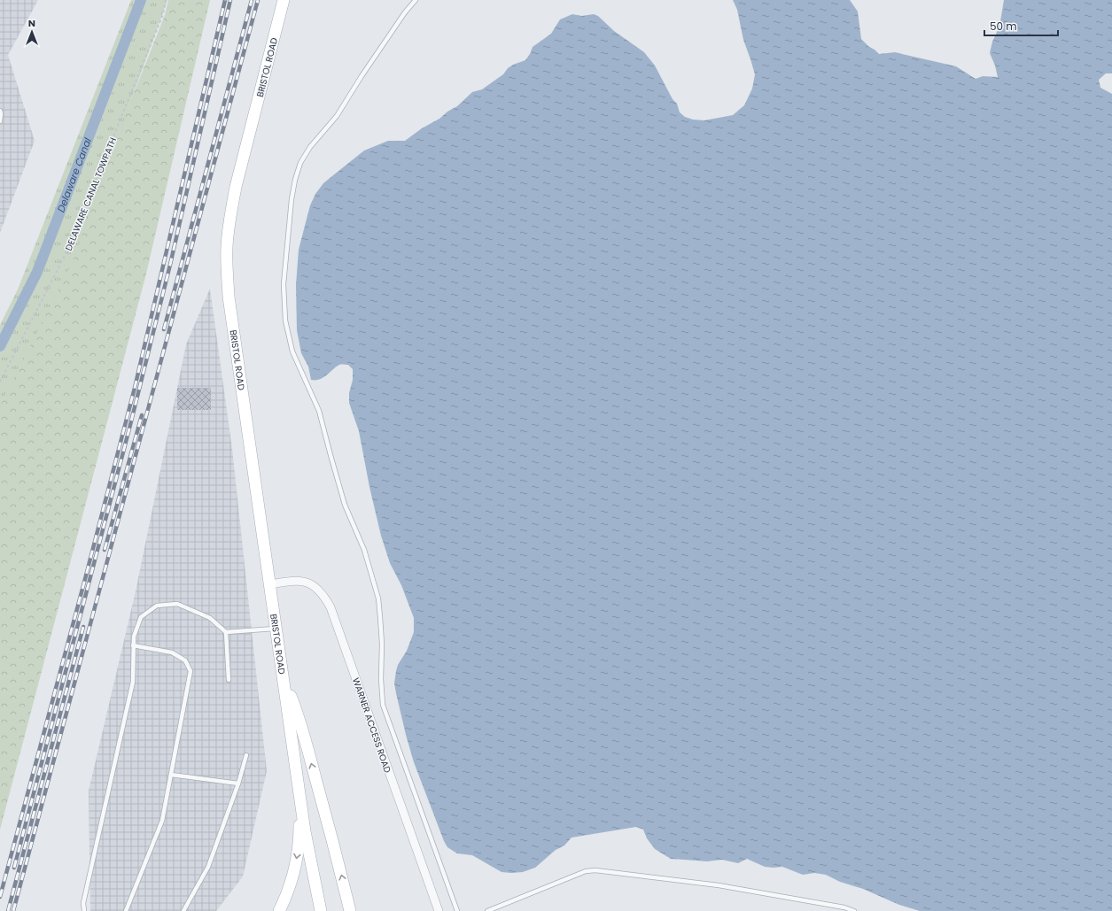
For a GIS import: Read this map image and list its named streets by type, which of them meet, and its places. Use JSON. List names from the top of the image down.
{
  "streets": {
    "main road": ["BRISTOL ROAD"],
    "street": ["WARNER ACCESS ROAD"],
    "path": ["DELAWARE CANAL TOWPATH"]
  },
  "crossings": [
    ["BRISTOL ROAD", "WARNER ACCESS ROAD"]
  ],
  "water": ["Delaware Canal"],
  "scale_bar": "50 m",
  "north": "top"
}
